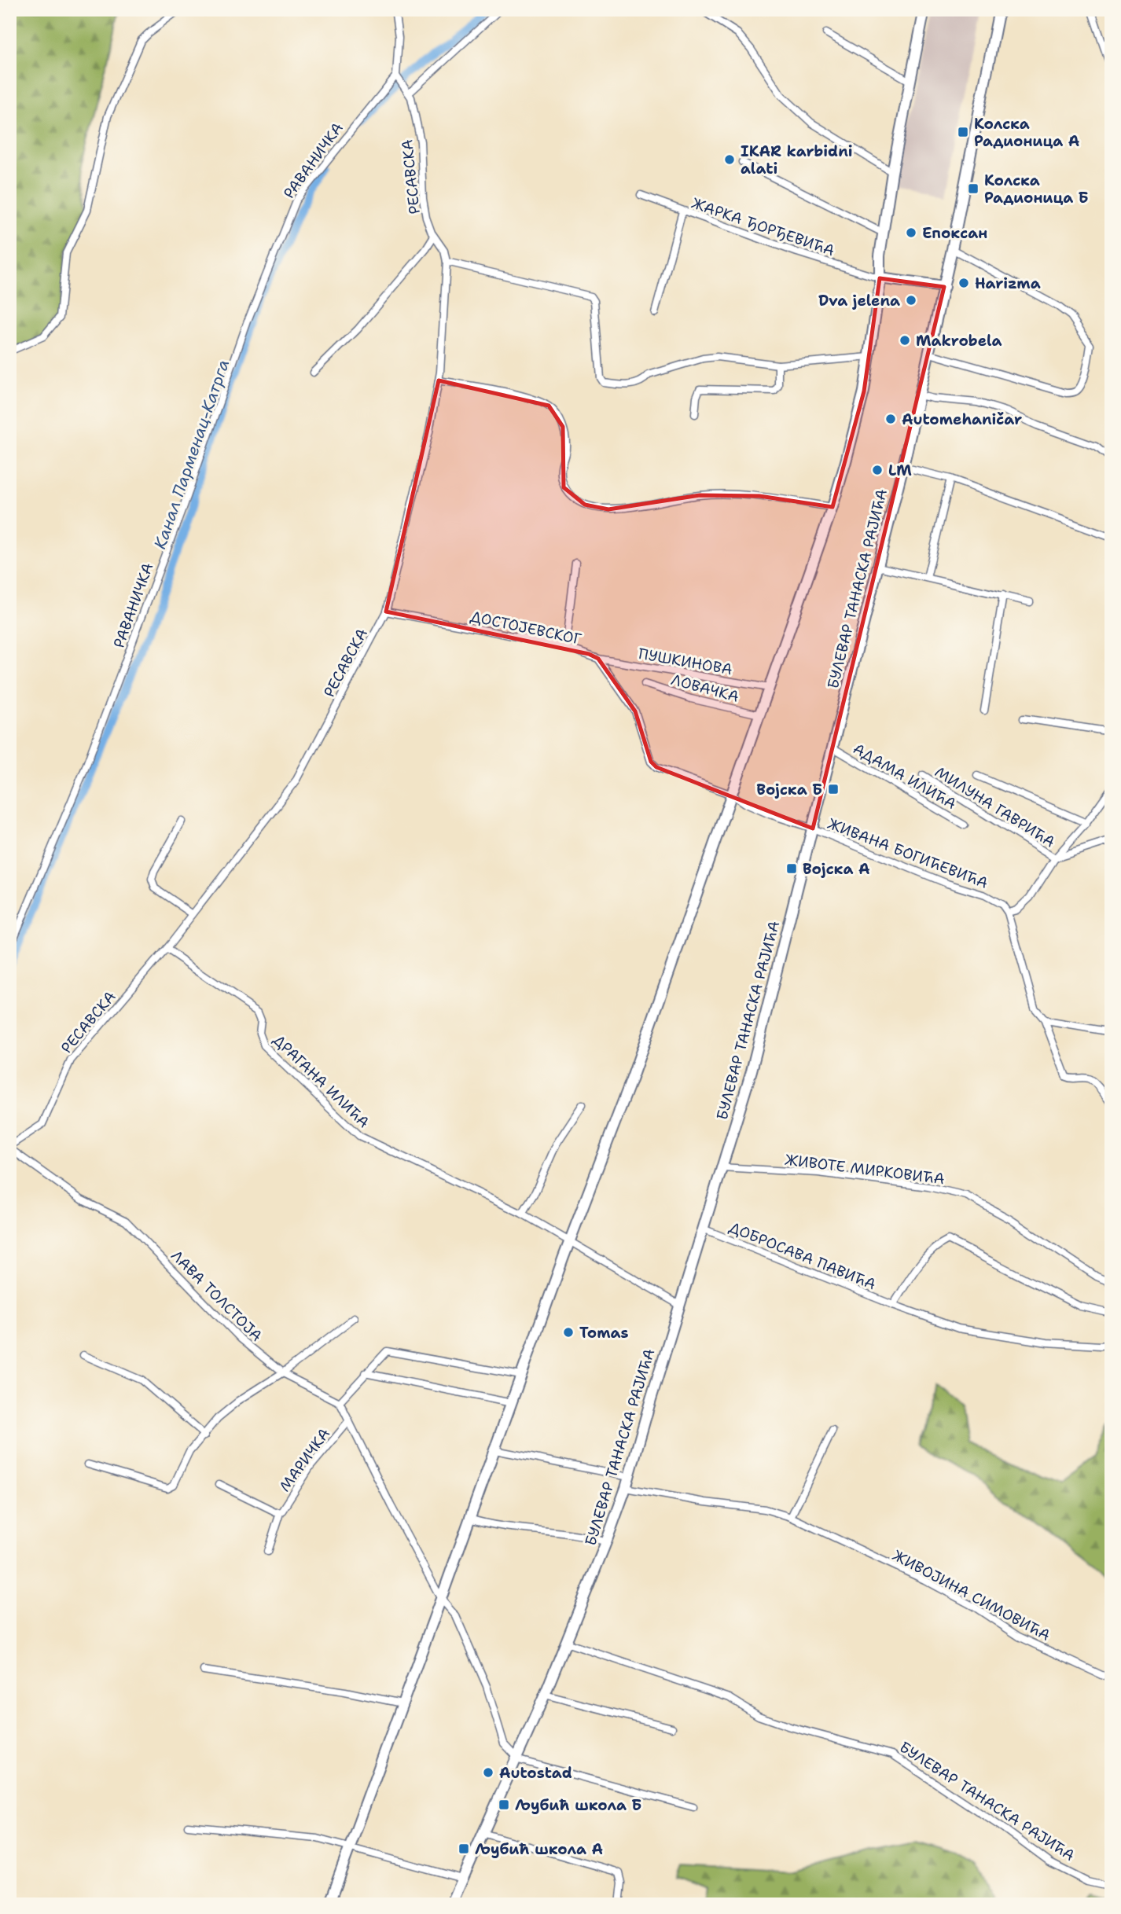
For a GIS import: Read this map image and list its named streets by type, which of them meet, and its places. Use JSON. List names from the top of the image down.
{
  "streets": {
    "street": [
      "РАВАНИЧКА",
      "РЕСАВСКА",
      "ЖАРКА ЂОРЂЕВИЋА",
      "БУЛЕВАР ТАНАСКА РАЈИЋА",
      "ДОСТОЈЕВСКОГ",
      "ПУШКИНОВА",
      "ЛОВАЧКА",
      "АДАМА ИЛИЋА",
      "МИЛУНА ГАВРИЋА",
      "ЖИВАНА БОГИЋЕВИЋА",
      "ДРАГАНА ИЛИЋА",
      "ЖИВОТЕ МИРКОВИЋА",
      "ДОБРОСАВА ПАВИЋА",
      "ЛАВА ТОЛСТОЈА",
      "МАРИЧКА",
      "ЖИВОЈИНА СИМОВИЋА"
    ]
  },
  "crossings": [
    ["РЕСАВСКА", "ДОСТОЈЕВСКОГ"],
    ["РЕСАВСКА", "ДРАГАНА ИЛИЋА"],
    ["РЕСАВСКА", "ЛАВА ТОЛСТОЈА"],
    ["БУЛЕВАР ТАНАСКА РАЈИЋА", "ДОСТОЈЕВСКОГ"],
    ["БУЛЕВАР ТАНАСКА РАЈИЋА", "АДАМА ИЛИЋА"],
    ["БУЛЕВАР ТАНАСКА РАЈИЋА", "ЖИВАНА БОГИЋЕВИЋА"],
    ["БУЛЕВАР ТАНАСКА РАЈИЋА", "ЖИВОТЕ МИРКОВИЋА"],
    ["БУЛЕВАР ТАНАСКА РАЈИЋА", "ДОБРОСАВА ПАВИЋА"],
    ["БУЛЕВАР ТАНАСКА РАЈИЋА", "ЖИВОЈИНА СИМОВИЋА"],
    ["ДОСТОЈЕВСКОГ", "ПУШКИНОВА"],
    ["ДОСТОЈЕВСКОГ", "ЖИВАНА БОГИЋЕВИЋА"],
    ["МИЛУНА ГАВРИЋА", "ЖИВАНА БОГИЋЕВИЋА"]
  ],
  "water": ["Канал Парменац-Катрга"],
  "places": {
    "transit": [
      "Колска Радионица А",
      "Колска Радионица Б",
      "Војска Б",
      "Војска А",
      "Љубић школа Б",
      "Љубић школа А"
    ],
    "other": [
      "IKAR karbidni alati",
      "Епоксан",
      "Harizma",
      "Dva jelena",
      "Makrobela",
      "Automehaničar",
      "LM",
      "Tomas",
      "Autostad"
    ]
  }
}
